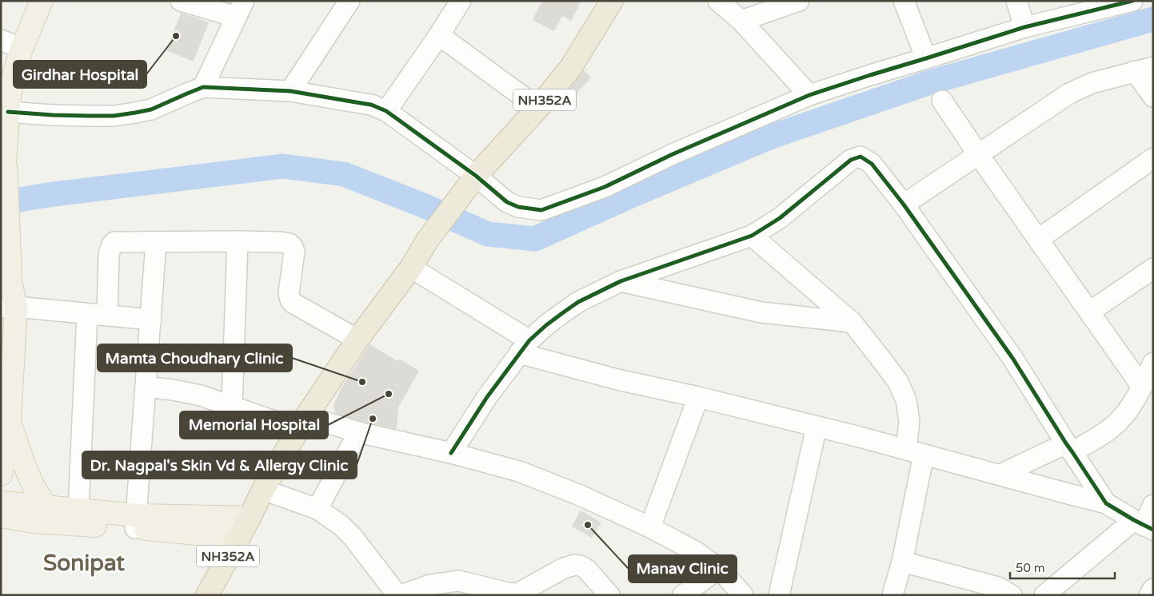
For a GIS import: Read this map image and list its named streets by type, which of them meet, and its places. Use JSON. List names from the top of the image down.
{
  "streets": {
    "highway": ["NH352A"]
  },
  "districts": ["Sonipat"],
  "places": [
    "Girdhar Hospital",
    "Mamta Choudhary Clinic",
    "Memorial Hospital",
    "Dr. Nagpal's Skin Vd & Allergy Clinic",
    "Manav Clinic"
  ],
  "scale_bar": "50 m"
}
